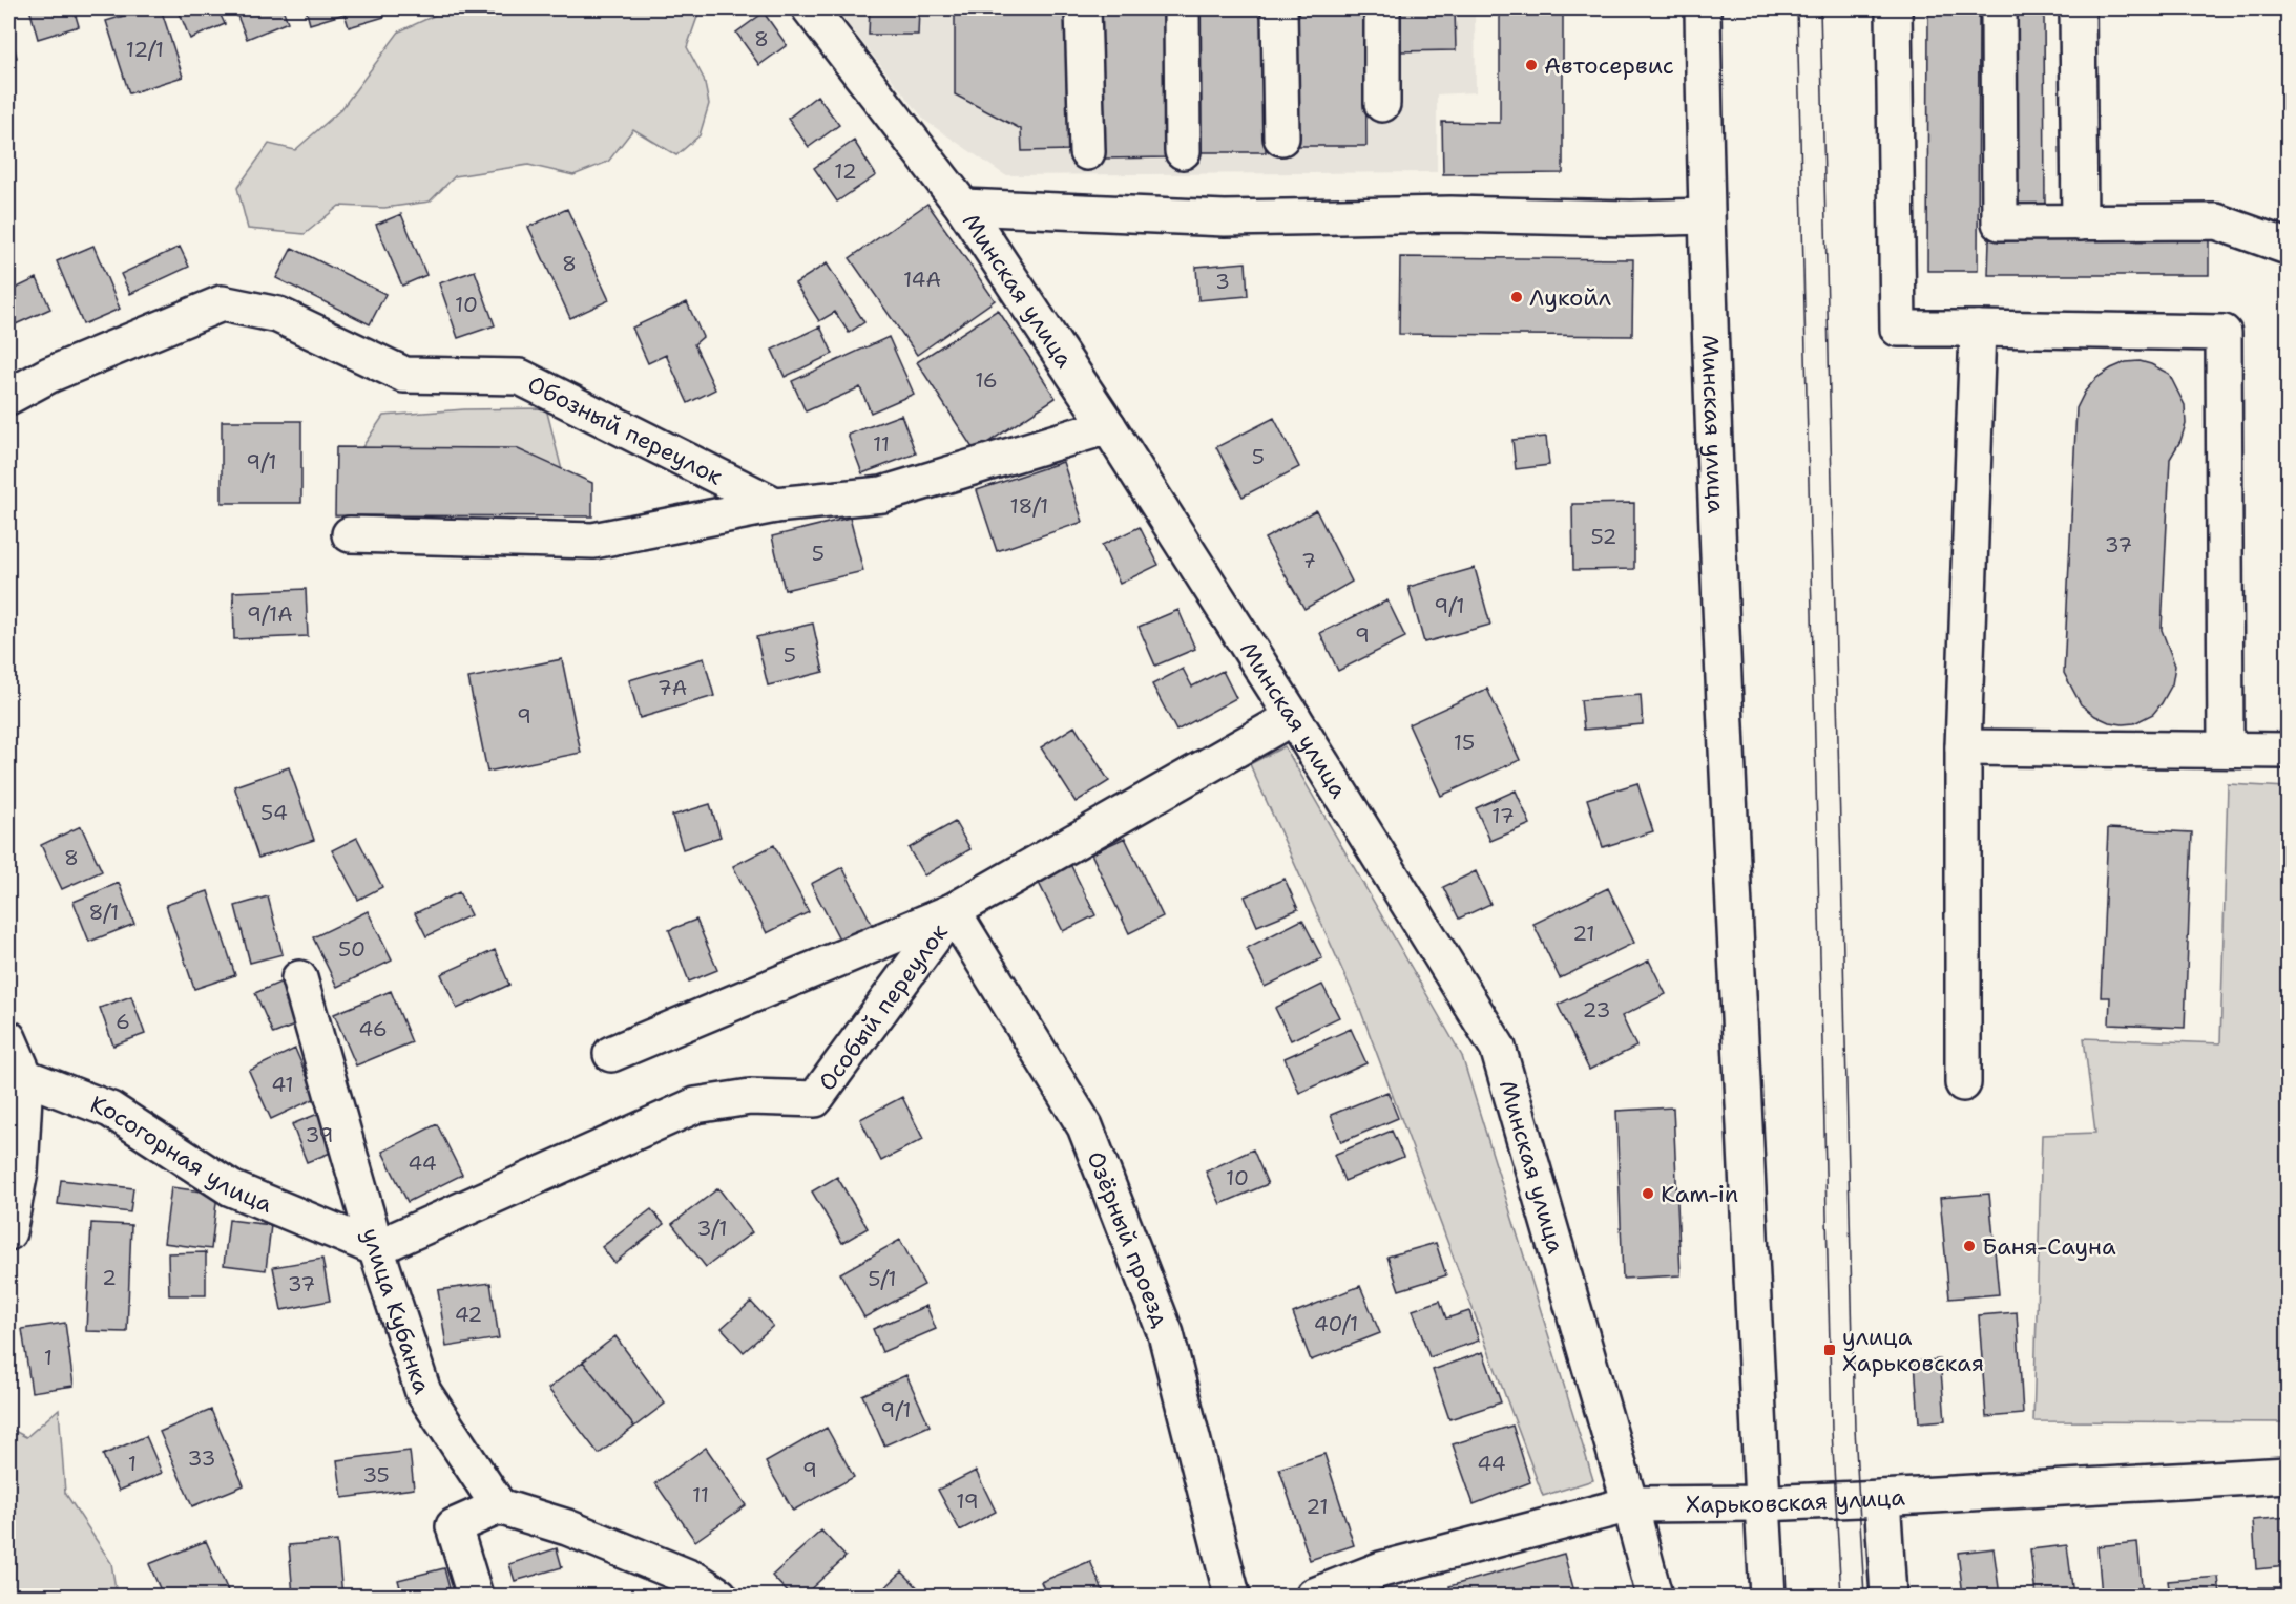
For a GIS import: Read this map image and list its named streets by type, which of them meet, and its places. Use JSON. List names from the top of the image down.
{
  "streets": {
    "street": [
      "Минская улица",
      "Обозный переулок",
      "Особый переулок",
      "Косогорная улица",
      "Озёрный проезд",
      "улица Кубанка",
      "Харьковская улица"
    ]
  },
  "crossings": [
    ["Минская улица", "Особый переулок"],
    ["Минская улица", "Харьковская улица"],
    ["Особый переулок", "Косогорная улица"],
    ["Особый переулок", "Озёрный проезд"],
    ["Особый переулок", "улица Кубанка"],
    ["Косогорная улица", "улица Кубанка"]
  ],
  "places": {
    "other": [
      "Автосервис",
      "Лукойл",
      "Kam-in",
      "Баня-Сауна"
    ],
    "transit": ["улица Харьковская"]
  },
  "house_numbers": [
    "8",
    "12/1",
    "12",
    "8",
    "14А",
    "3",
    "10",
    "16",
    "11",
    "5",
    "9/1",
    "18/1",
    "52",
    "37",
    "5",
    "7",
    "9/1",
    "9/1А",
    "9",
    "5",
    "7А",
    "9",
    "15",
    "54",
    "17",
    "8",
    "8/1",
    "21",
    "50",
    "23",
    "6",
    "46",
    "41",
    "39",
    "44",
    "10",
    "3/1",
    "2",
    "5/1",
    "37",
    "42",
    "40/1",
    "1",
    "9/1",
    "33",
    "1",
    "44",
    "9",
    "35",
    "11",
    "19",
    "21"
  ]
}
